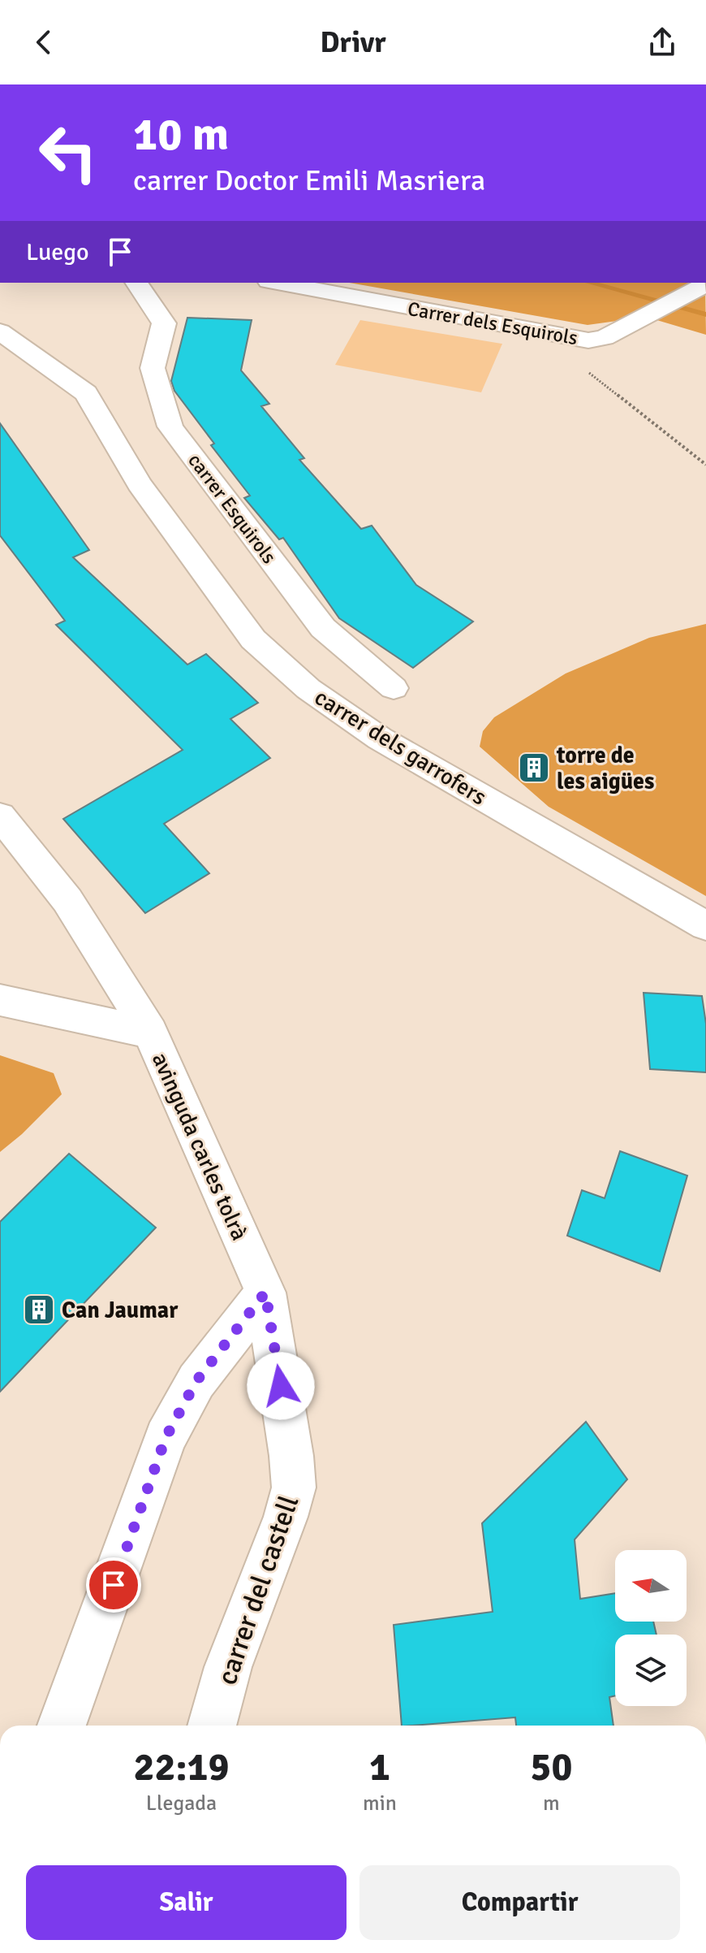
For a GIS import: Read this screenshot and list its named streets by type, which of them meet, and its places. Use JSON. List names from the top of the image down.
{
  "streets": {
    "street": [
      "Carrer dels Esquirols",
      "carrer Esquirols",
      "carrer dels garrofers",
      "avinguda carles tolrà",
      "carrer del castell"
    ]
  },
  "crossings": [
    ["avinguda carles tolrà", "carrer del castell"]
  ],
  "places": {
    "building": ["torre de les aigües", "Can Jaumar"]
  },
  "north": "left",
  "page": {
    "header": "Drivr",
    "turn": ["10 m", "carrer Doctor Emili Masriera"],
    "then": "Luego",
    "eta": [
      "22:19",
      "Llegada",
      "1",
      "min",
      "50",
      "m"
    ],
    "buttons": ["Salir", "Compartir"]
  }
}
